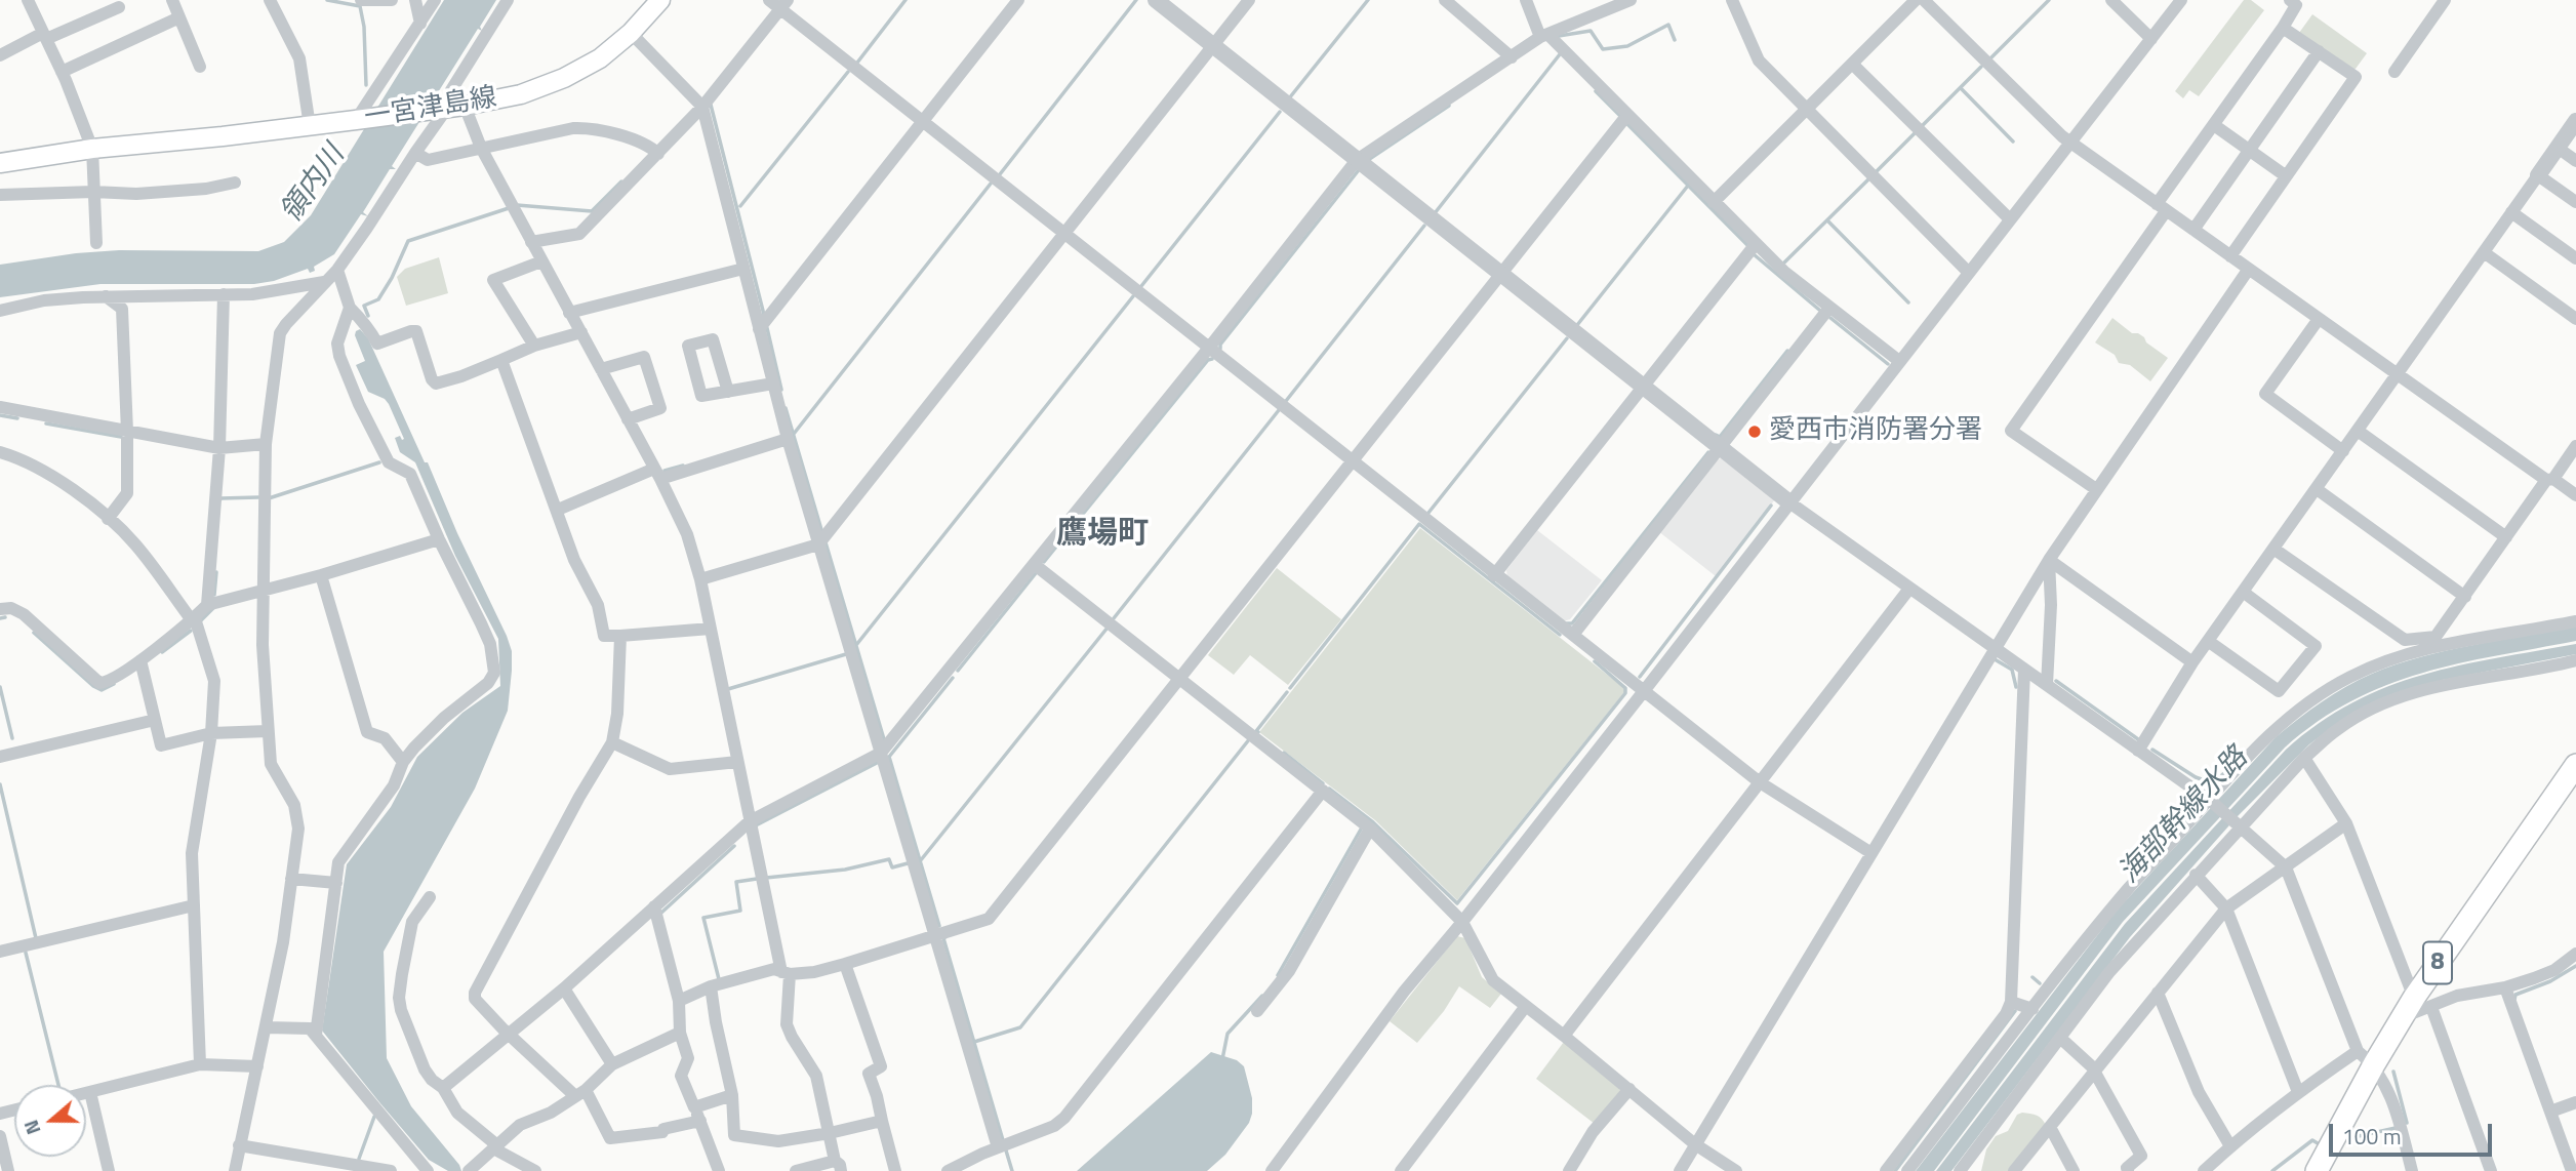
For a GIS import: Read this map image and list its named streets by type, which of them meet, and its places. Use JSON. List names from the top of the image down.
{
  "streets": {
    "main road": ["一宮津島線", "8"]
  },
  "districts": ["鷹場町"],
  "water": ["領内川", "海部幹線水路"],
  "places": ["愛西市消防署分署"],
  "scale_bar": "100 m",
  "north": "left"
}
